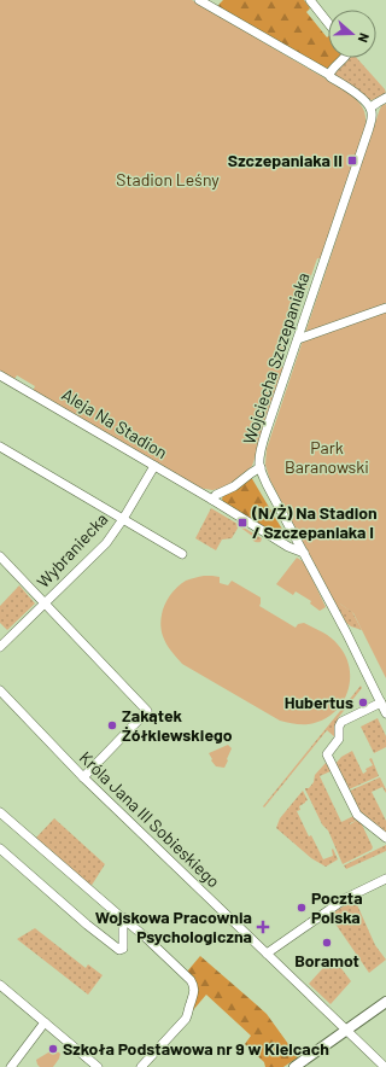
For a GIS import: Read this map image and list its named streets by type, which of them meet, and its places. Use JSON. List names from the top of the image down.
{
  "streets": {
    "street": [
      "Wojciecha Szczepaniaka",
      "Aleja Na Stadion",
      "Wybraniecka",
      "Króla Jana III Sobieskiego"
    ]
  },
  "crossings": [
    ["Wojciecha Szczepaniaka", "Aleja Na Stadion"],
    ["Aleja Na Stadion", "Wybraniecka"]
  ],
  "parks": ["Stadion Leśny", "Park Baranowski"],
  "places": {
    "transit": ["Szczepaniaka II", "(N/Ż) Na Stadion / Szczepaniaka I"],
    "other": [
      "Hubertus",
      "Zakątek Żółkiewskiego",
      "Poczta Polska",
      "Boramot",
      "Szkoła Podstawowa nr 9 w Kielcach"
    ],
    "health": ["Wojskowa Pracownia Psychologiczna"]
  },
  "north": "right"
}
